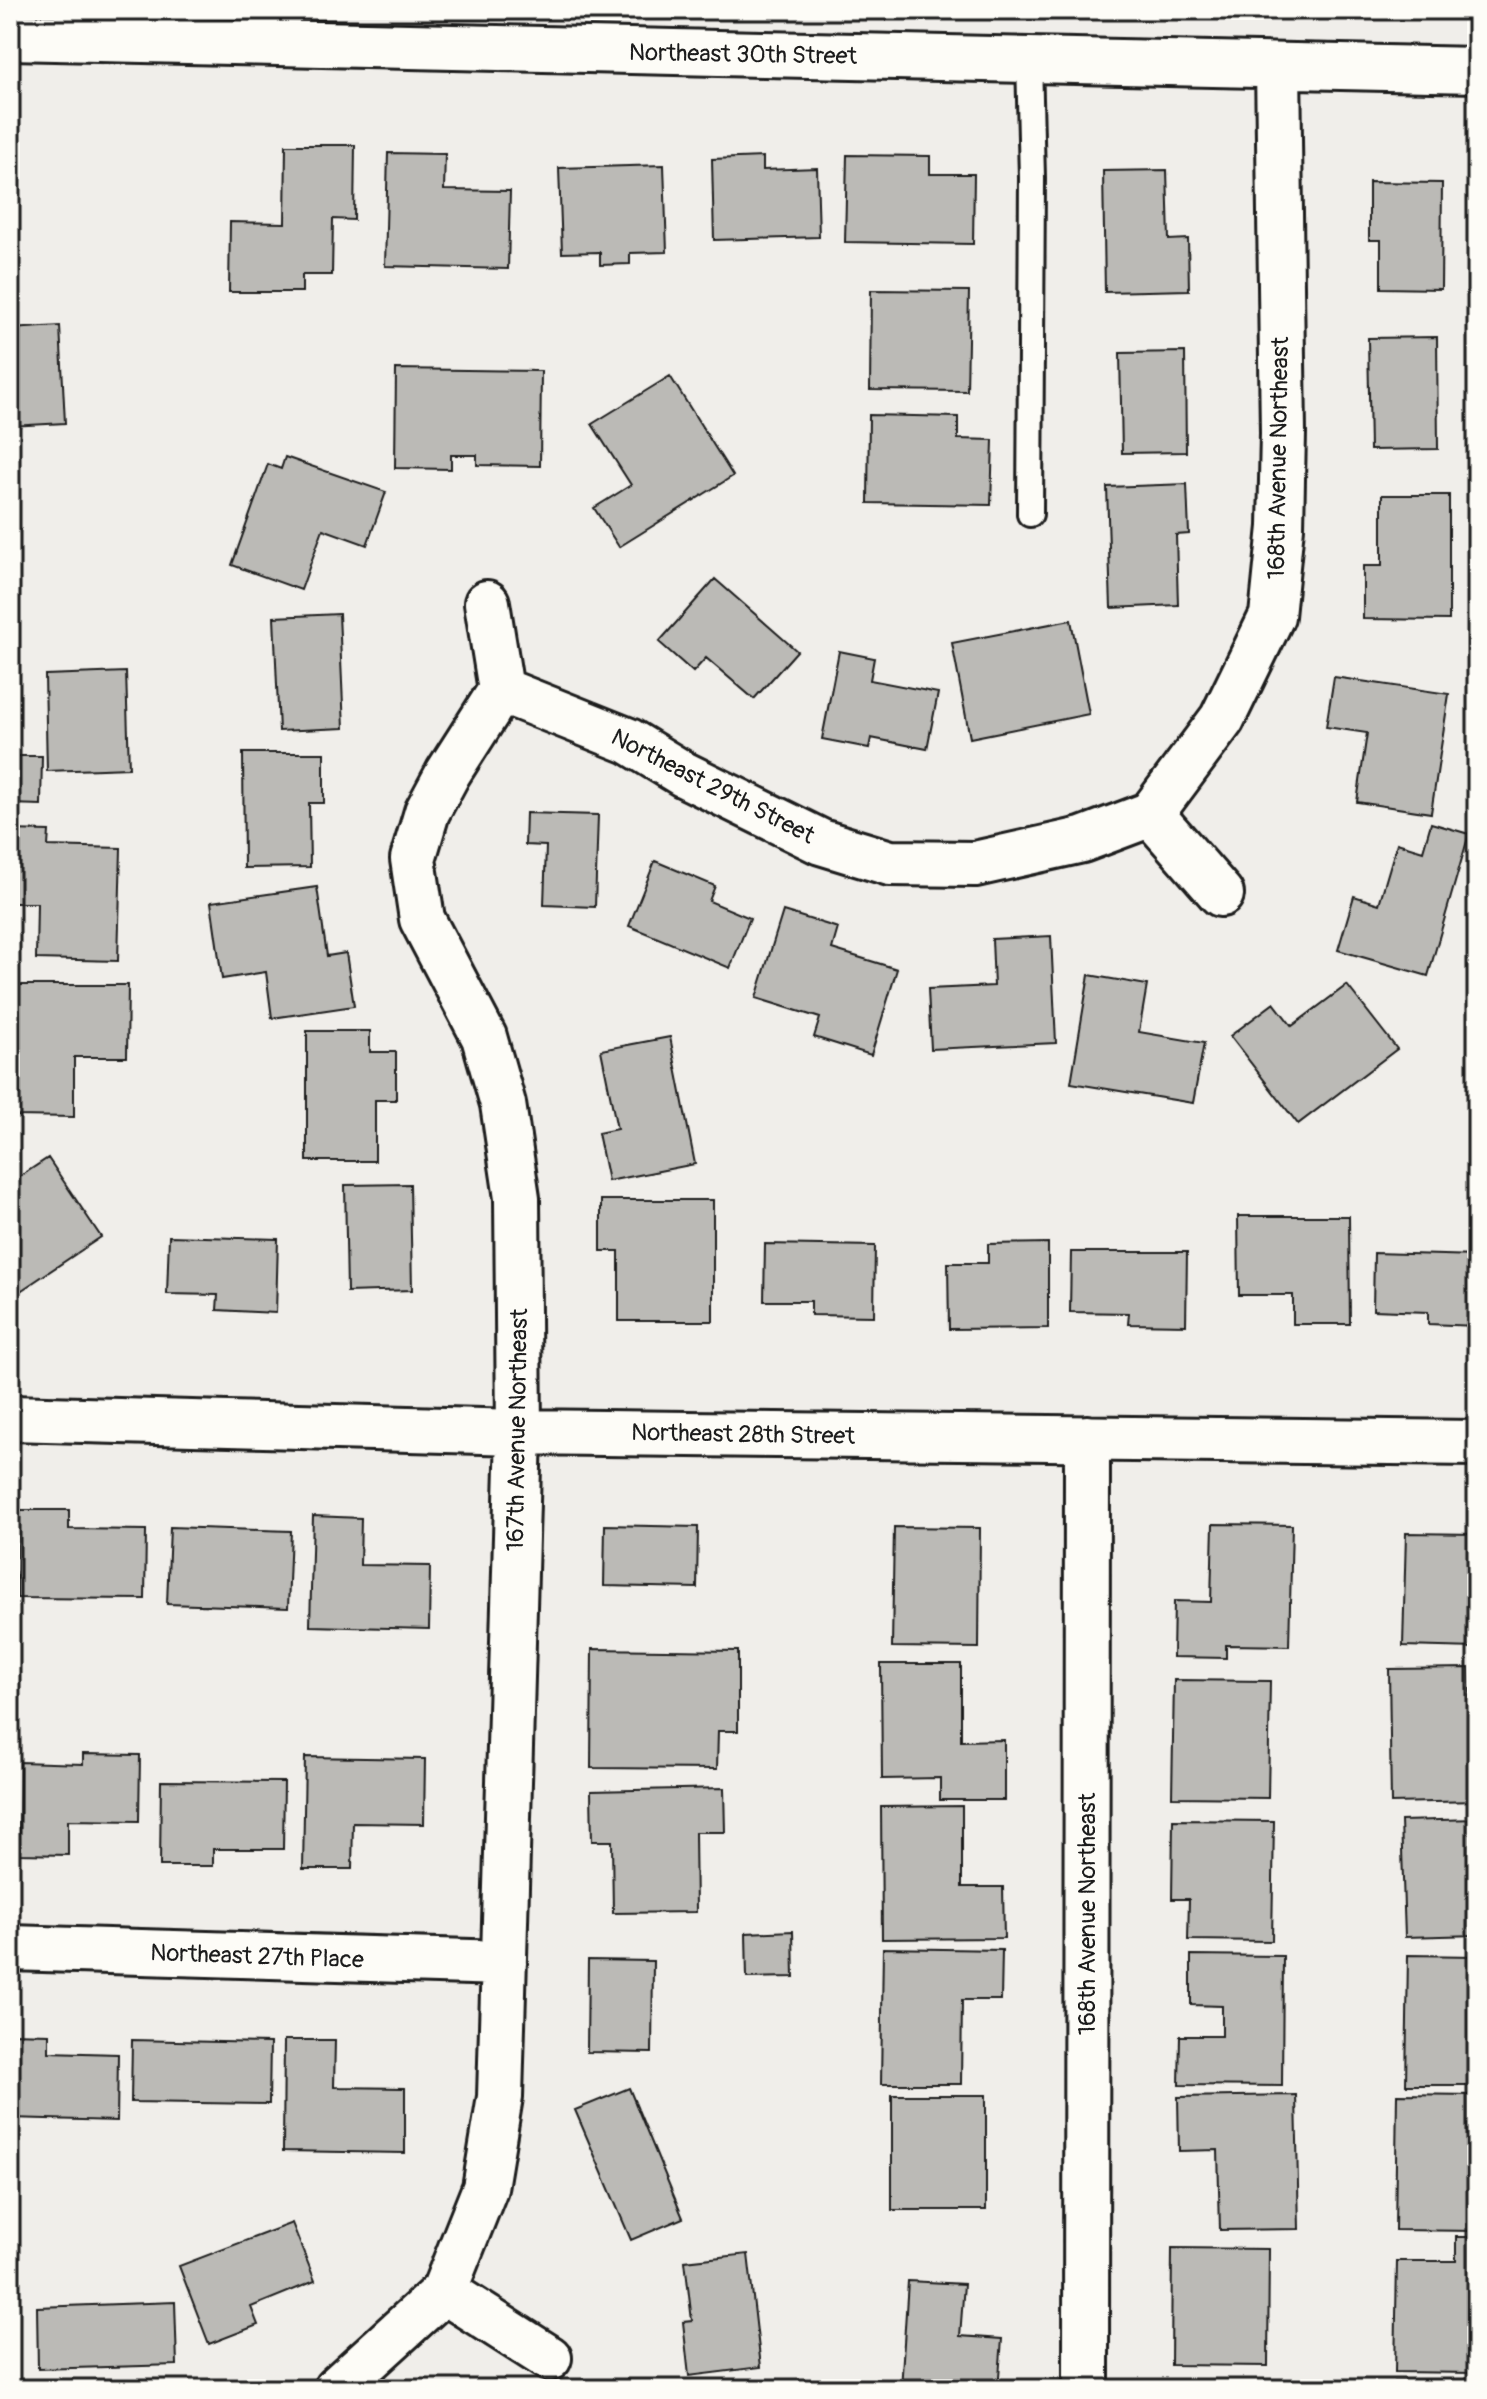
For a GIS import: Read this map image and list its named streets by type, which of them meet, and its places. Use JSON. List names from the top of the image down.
{
  "streets": {
    "street": [
      "Northeast 30th Street",
      "168th Avenue Northeast",
      "Northeast 29th Street",
      "167th Avenue Northeast",
      "Northeast 28th Street",
      "Northeast 27th Place"
    ]
  },
  "crossings": [
    ["Northeast 30th Street", "168th Avenue Northeast"],
    ["168th Avenue Northeast", "Northeast 29th Street"],
    ["168th Avenue Northeast", "Northeast 28th Street"],
    ["Northeast 29th Street", "167th Avenue Northeast"],
    ["167th Avenue Northeast", "Northeast 28th Street"],
    ["167th Avenue Northeast", "Northeast 27th Place"]
  ]
}
